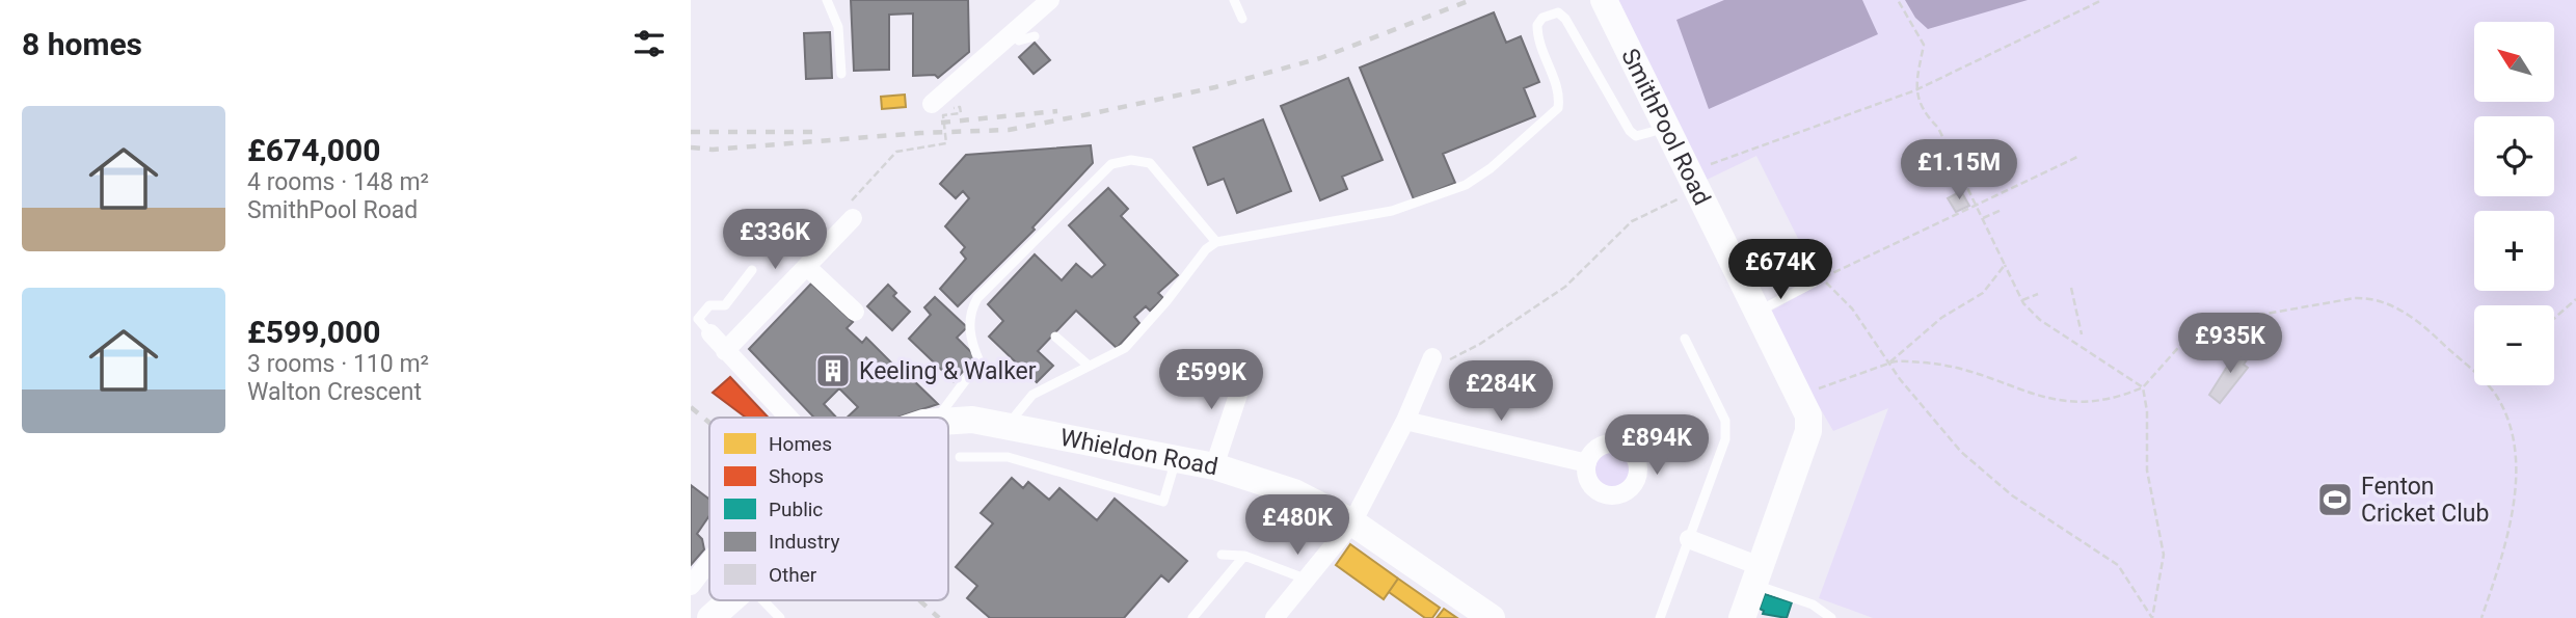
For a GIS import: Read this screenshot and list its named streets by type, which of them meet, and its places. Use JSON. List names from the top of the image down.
{
  "streets": {
    "street": ["SmithPool Road", "Whieldon Road"]
  },
  "places": {
    "building": ["Keeling & Walker"],
    "sports": ["Fenton Cricket Club"]
  },
  "legend": [
    "Homes",
    "Shops",
    "Public",
    "Industry",
    "Other"
  ],
  "north": "top left",
  "page": {
    "heading": "8 homes",
    "map_buttons": ["+", "−"],
    "list": [
      {
        "name": "£674,000",
        "note": "4 rooms · 148 m² · SmithPool Road"
      },
      {
        "name": "£599,000",
        "note": "3 rooms · 110 m² · Walton Crescent"
      }
    ],
    "price": [
      "£1.15M",
      "£336K",
      "£674K",
      "£935K",
      "£599K",
      "£284K",
      "£894K",
      "£480K"
    ]
  }
}
